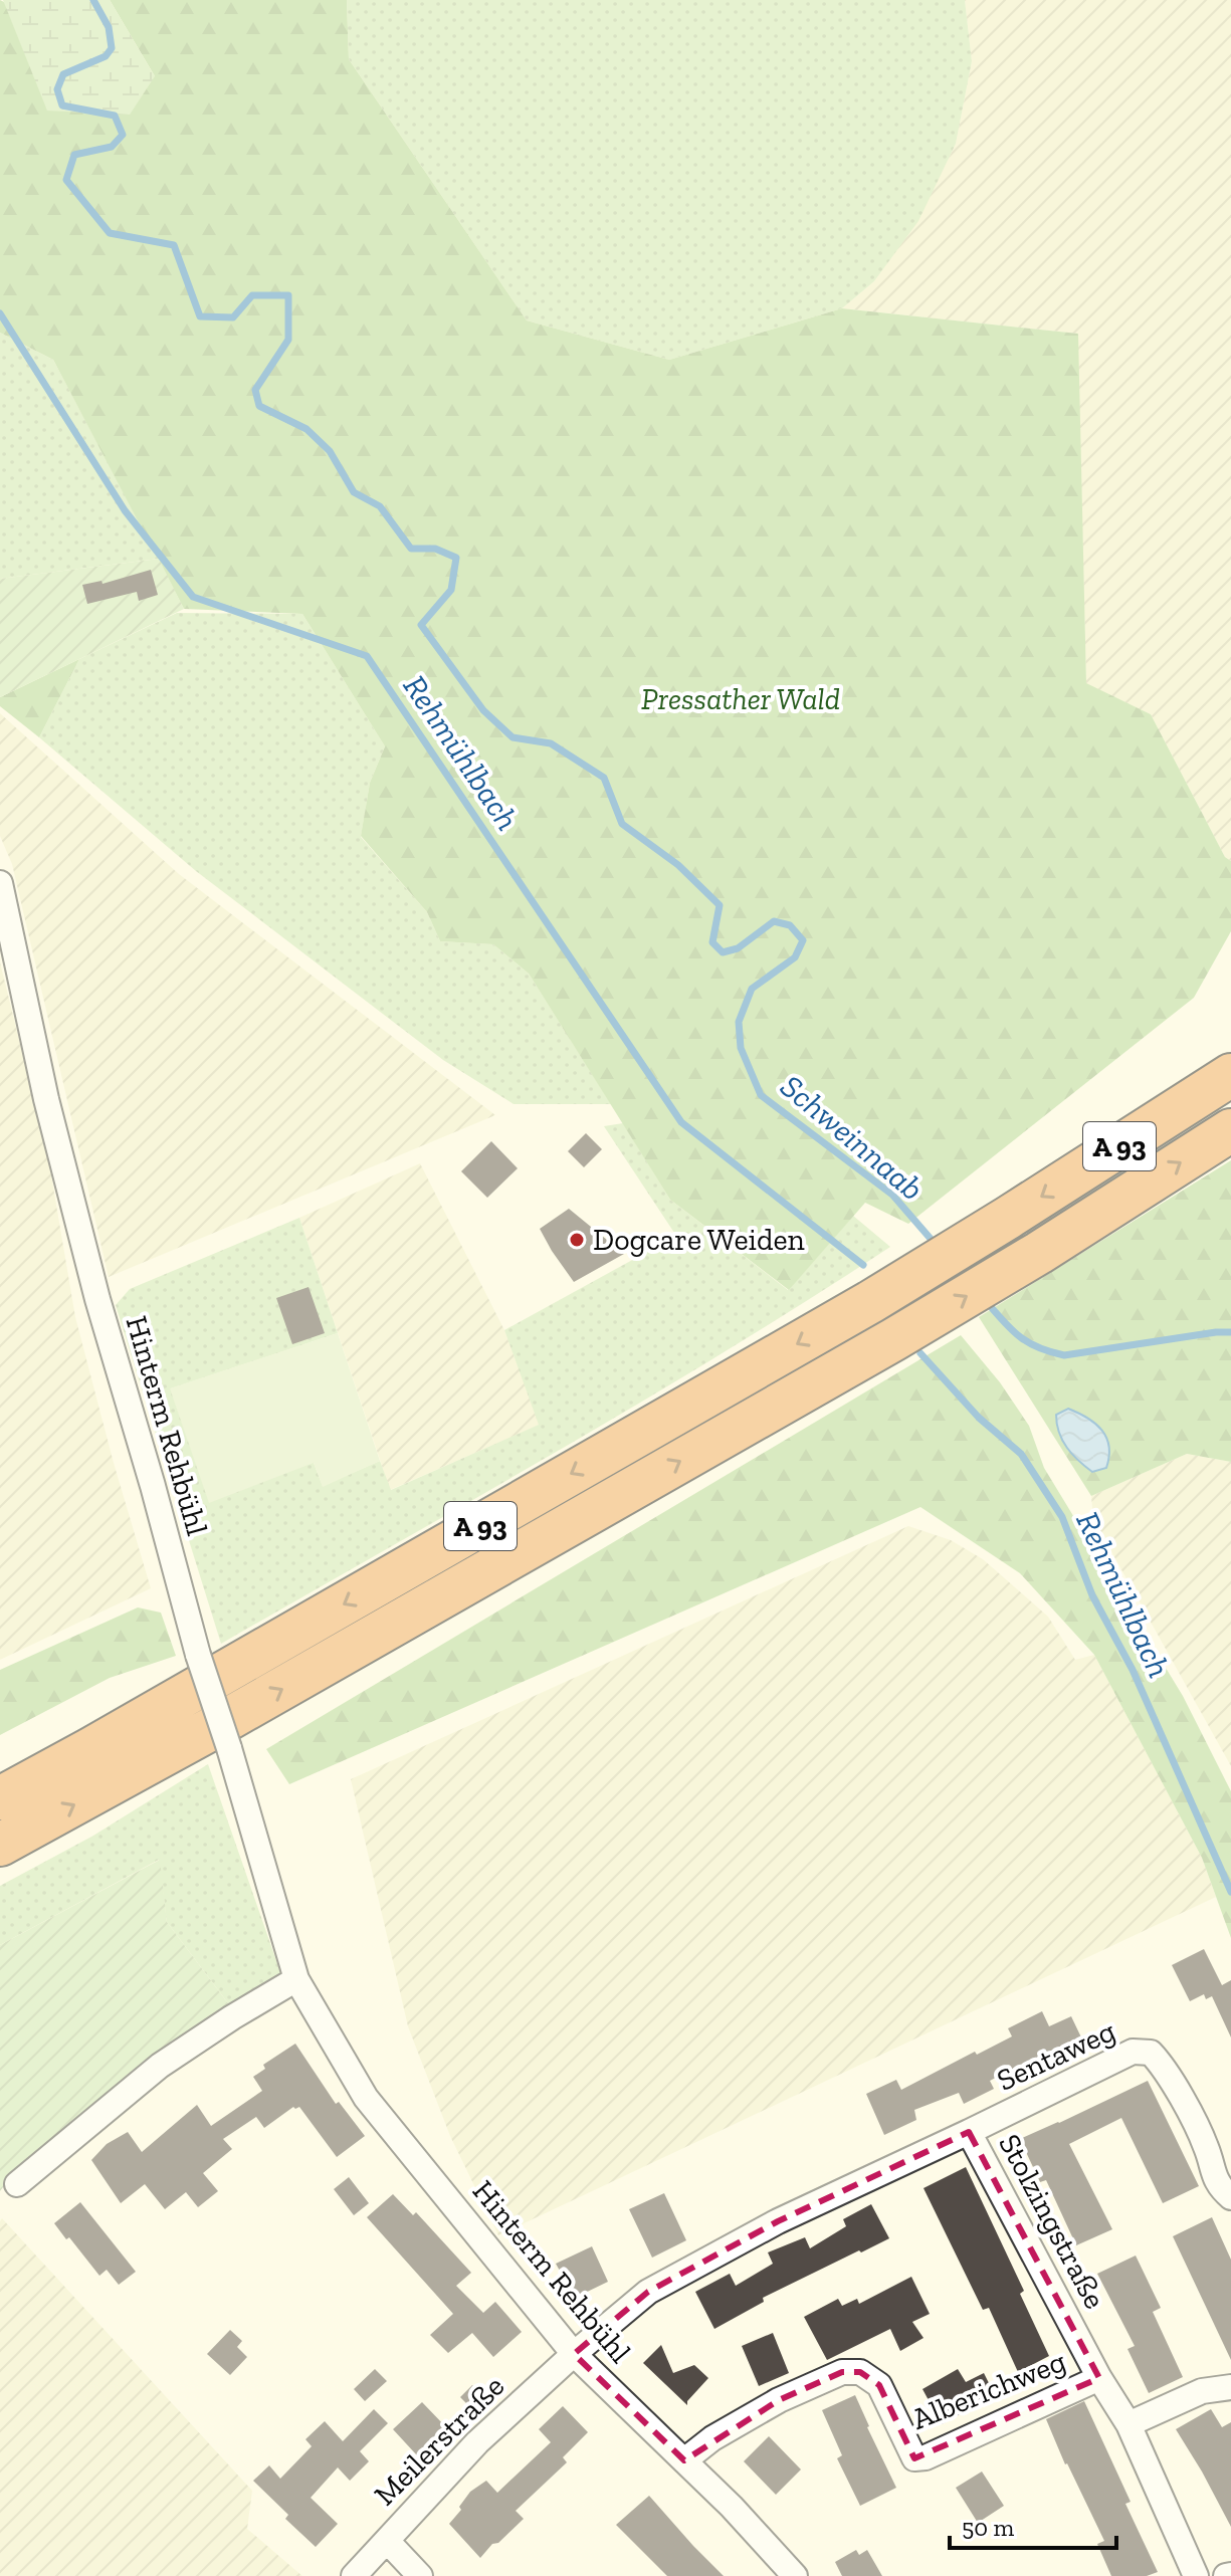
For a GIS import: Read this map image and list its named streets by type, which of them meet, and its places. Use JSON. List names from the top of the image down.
{
  "streets": {
    "highway": ["A 93"],
    "street": [
      "Hinterm Rehbühl",
      "Sentaweg",
      "Stolzingstraße",
      "Alberichweg",
      "Meilerstraße"
    ]
  },
  "crossings": [
    ["Hinterm Rehbühl", "Stolzingstraße"],
    ["Hinterm Rehbühl", "Alberichweg"],
    ["Hinterm Rehbühl", "Meilerstraße"],
    ["Sentaweg", "Stolzingstraße"],
    ["Stolzingstraße", "Alberichweg"],
    ["Stolzingstraße", "Meilerstraße"]
  ],
  "water": ["Rehmühlbach", "Schweinnaab"],
  "parks": ["Pressather Wald"],
  "places": ["Dogcare Weiden"],
  "scale_bar": "50 m"
}
